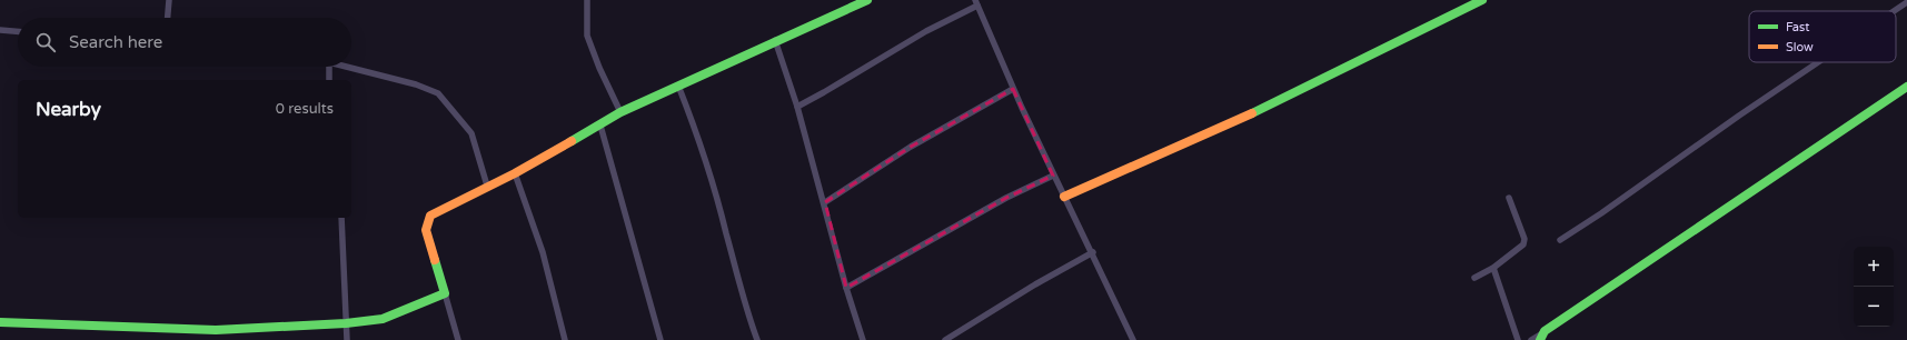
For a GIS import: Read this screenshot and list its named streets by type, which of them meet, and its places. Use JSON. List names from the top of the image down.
{
  "legend": ["Fast", "Slow"],
  "page": {
    "search": "Search here",
    "heading": ["Nearby", "0 results"],
    "map_buttons": ["+", "−"]
  }
}
